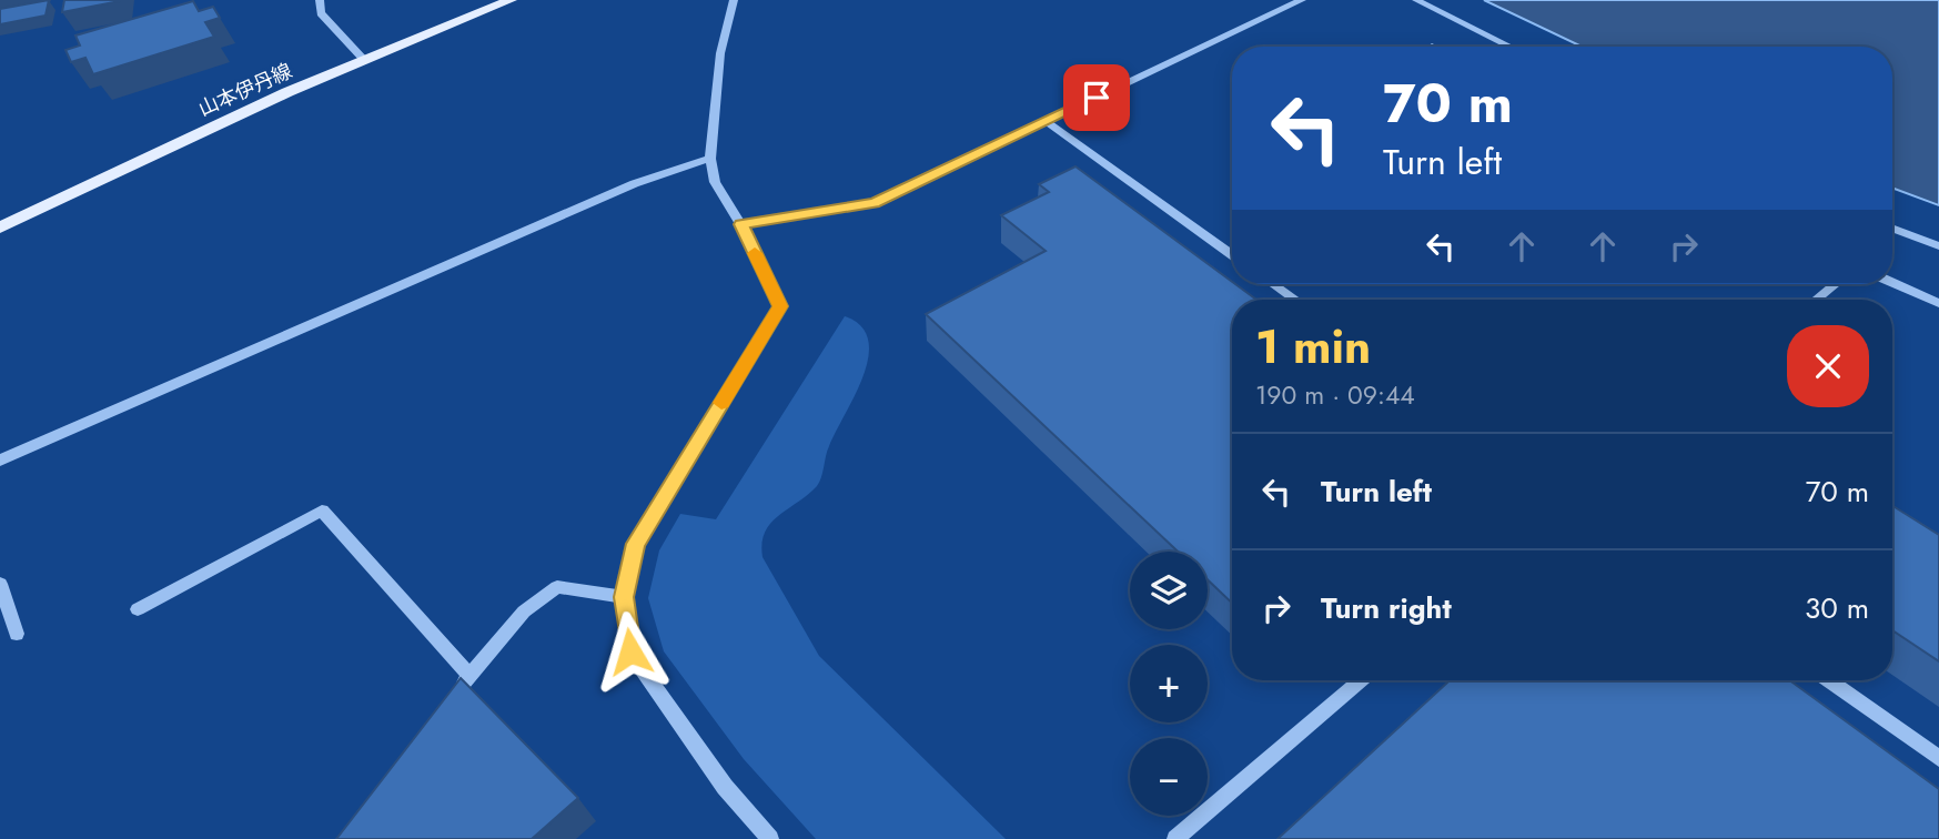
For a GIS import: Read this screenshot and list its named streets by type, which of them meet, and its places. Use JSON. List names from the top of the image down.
{
  "streets": {
    "main road": ["山本伊丹線"]
  },
  "page": {
    "turn": ["70 m", "Turn left"],
    "heading": ["1 min", "190 m · 09:44"],
    "list": [
      {
        "name": "Turn left",
        "value": "70 m"
      },
      {
        "name": "Turn right",
        "value": "30 m"
      }
    ],
    "map_buttons": ["+", "−"]
  }
}
